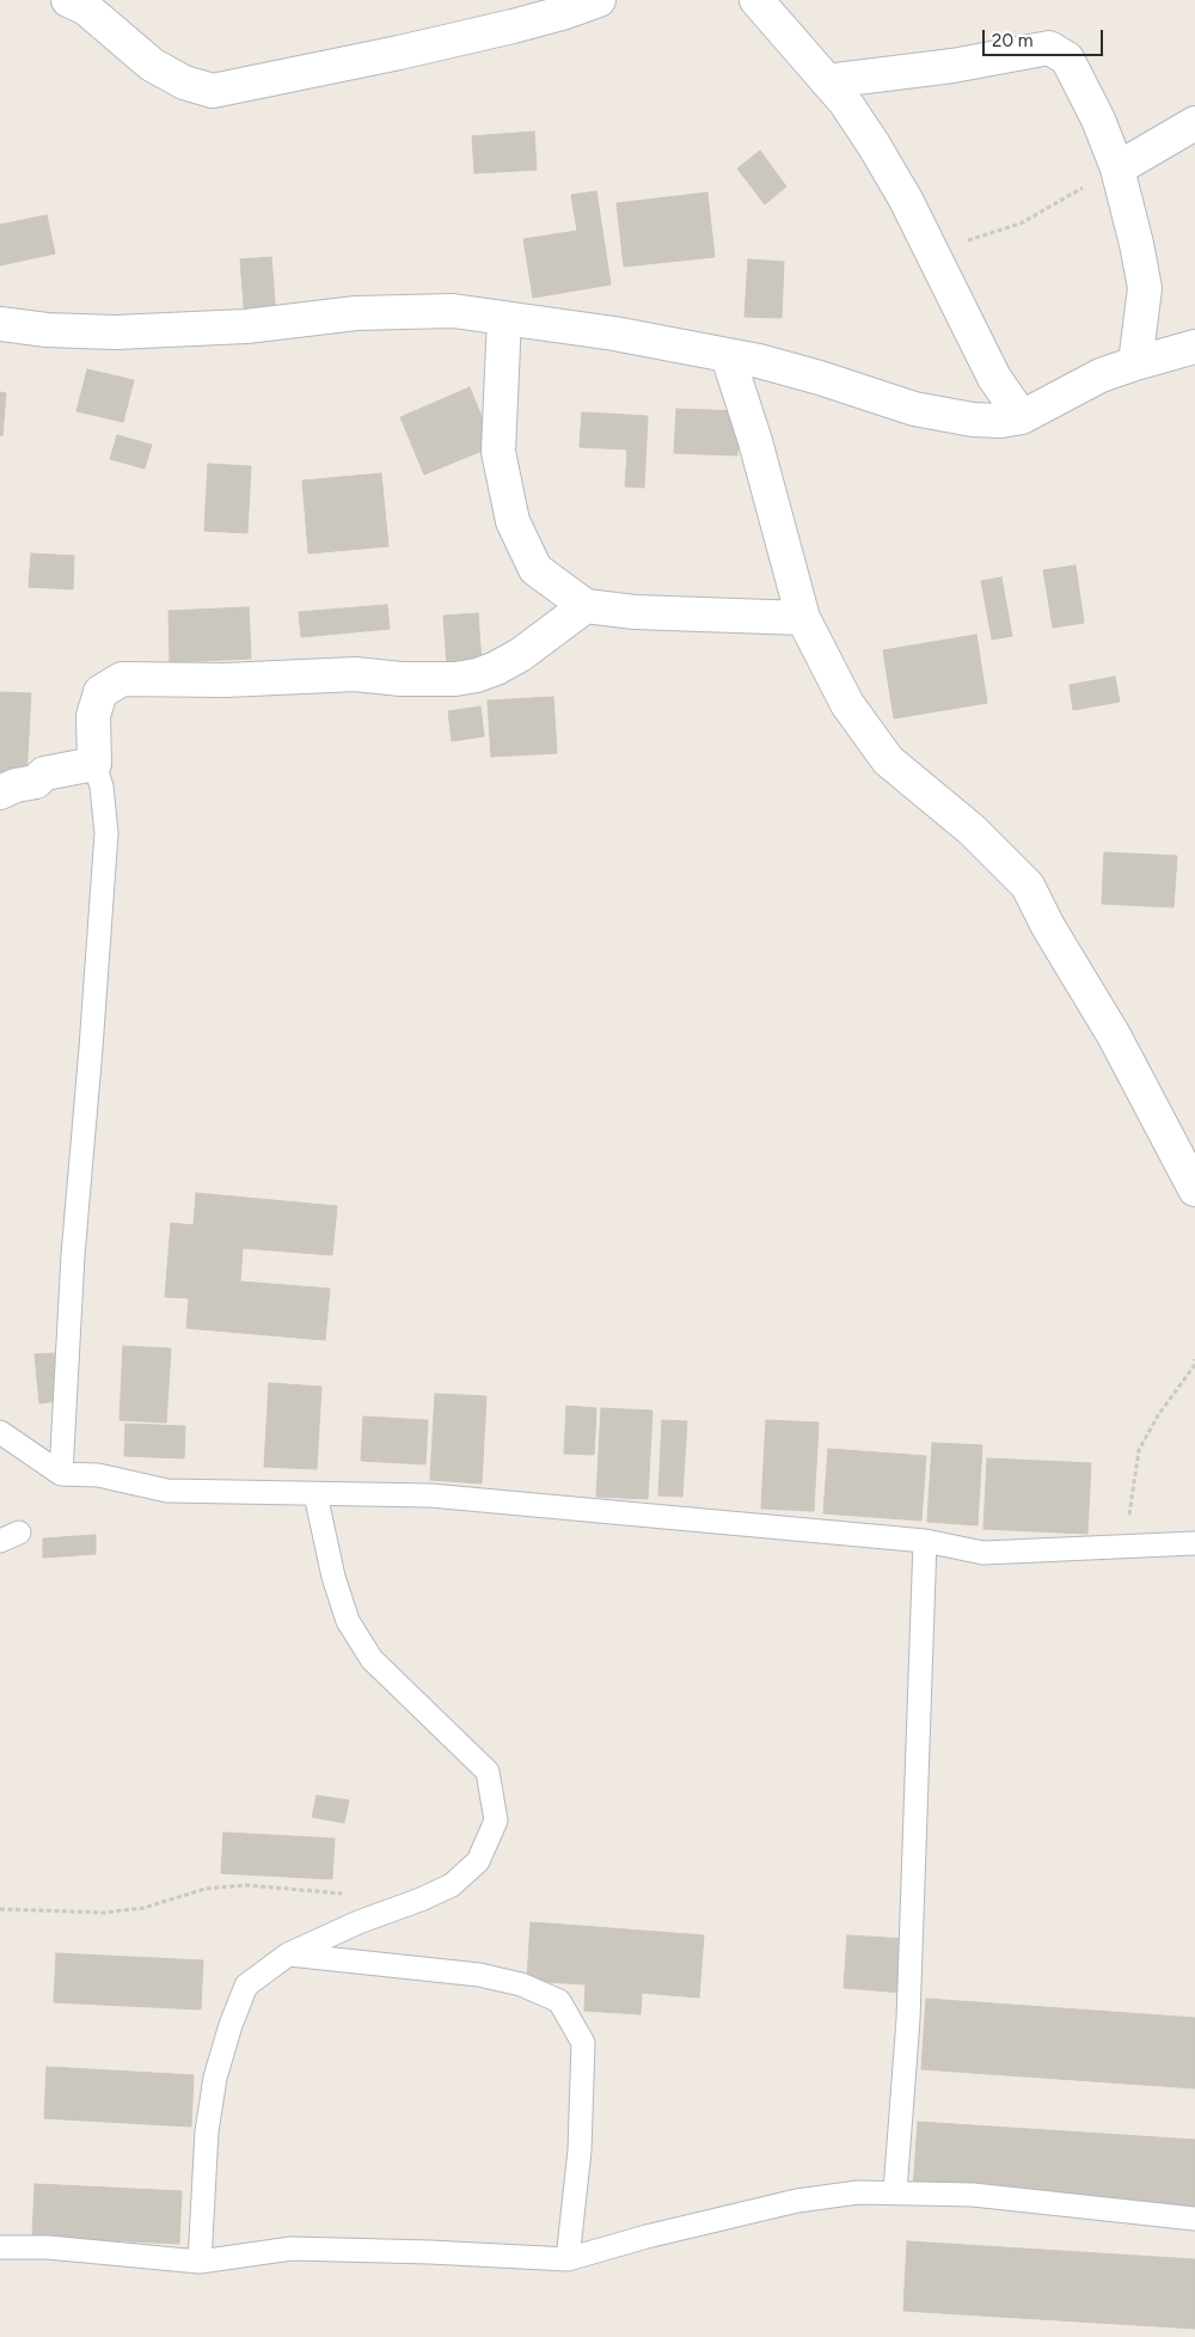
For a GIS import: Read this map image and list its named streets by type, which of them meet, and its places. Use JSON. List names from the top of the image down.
{
  "scale_bar": "20 m"
}
